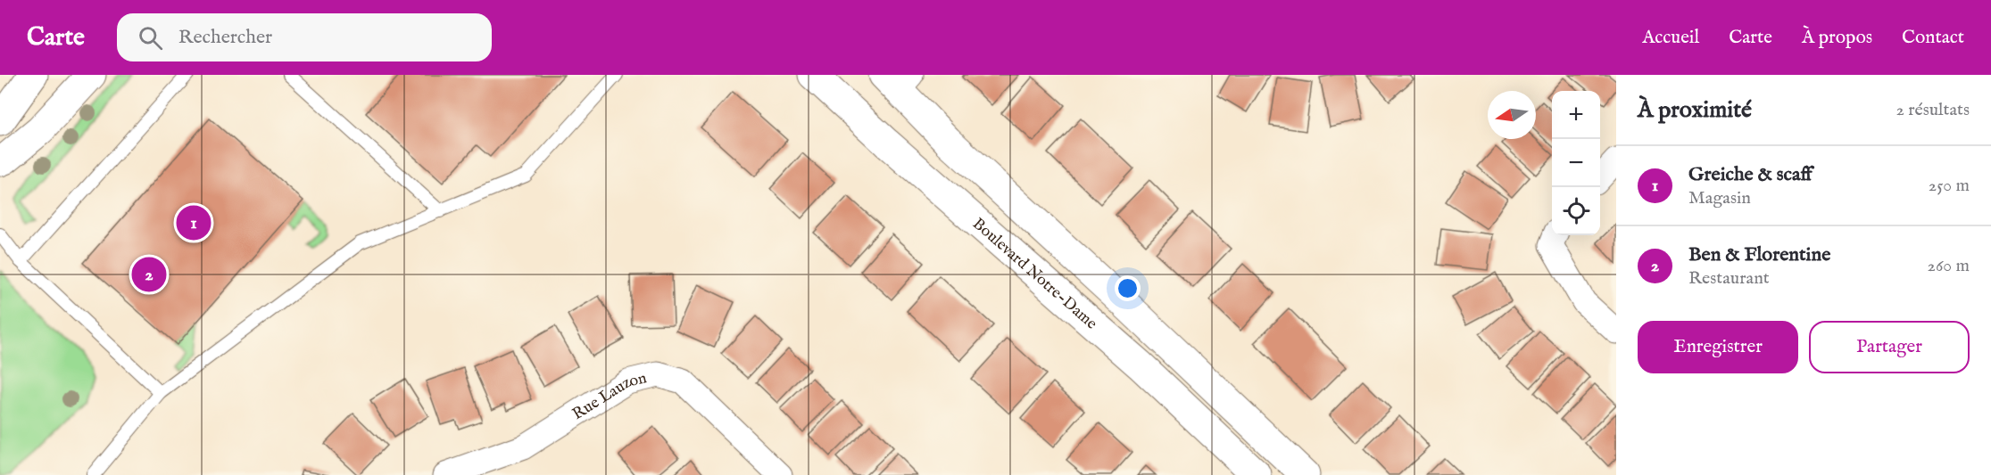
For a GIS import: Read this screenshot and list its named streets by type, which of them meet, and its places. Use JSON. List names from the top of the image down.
{
  "streets": {
    "street": ["Boulevard Notre-Dame", "Rue Lauzon"]
  },
  "north": "left",
  "page": {
    "header": "Carte",
    "search": "Rechercher",
    "nav": [
      "Accueil",
      "Carte",
      "À propos",
      "Contact"
    ],
    "heading": ["À proximité", "2 résultats"],
    "map_buttons": ["+", "−"],
    "list": [
      {
        "mark": "1",
        "name": "Greiche & scaff",
        "note": "Magasin",
        "value": "250 m"
      },
      {
        "mark": "2",
        "name": "Ben & Florentine",
        "note": "Restaurant",
        "value": "260 m"
      }
    ],
    "pins": ["1", "2"],
    "buttons": ["Enregistrer", "Partager"]
  }
}
